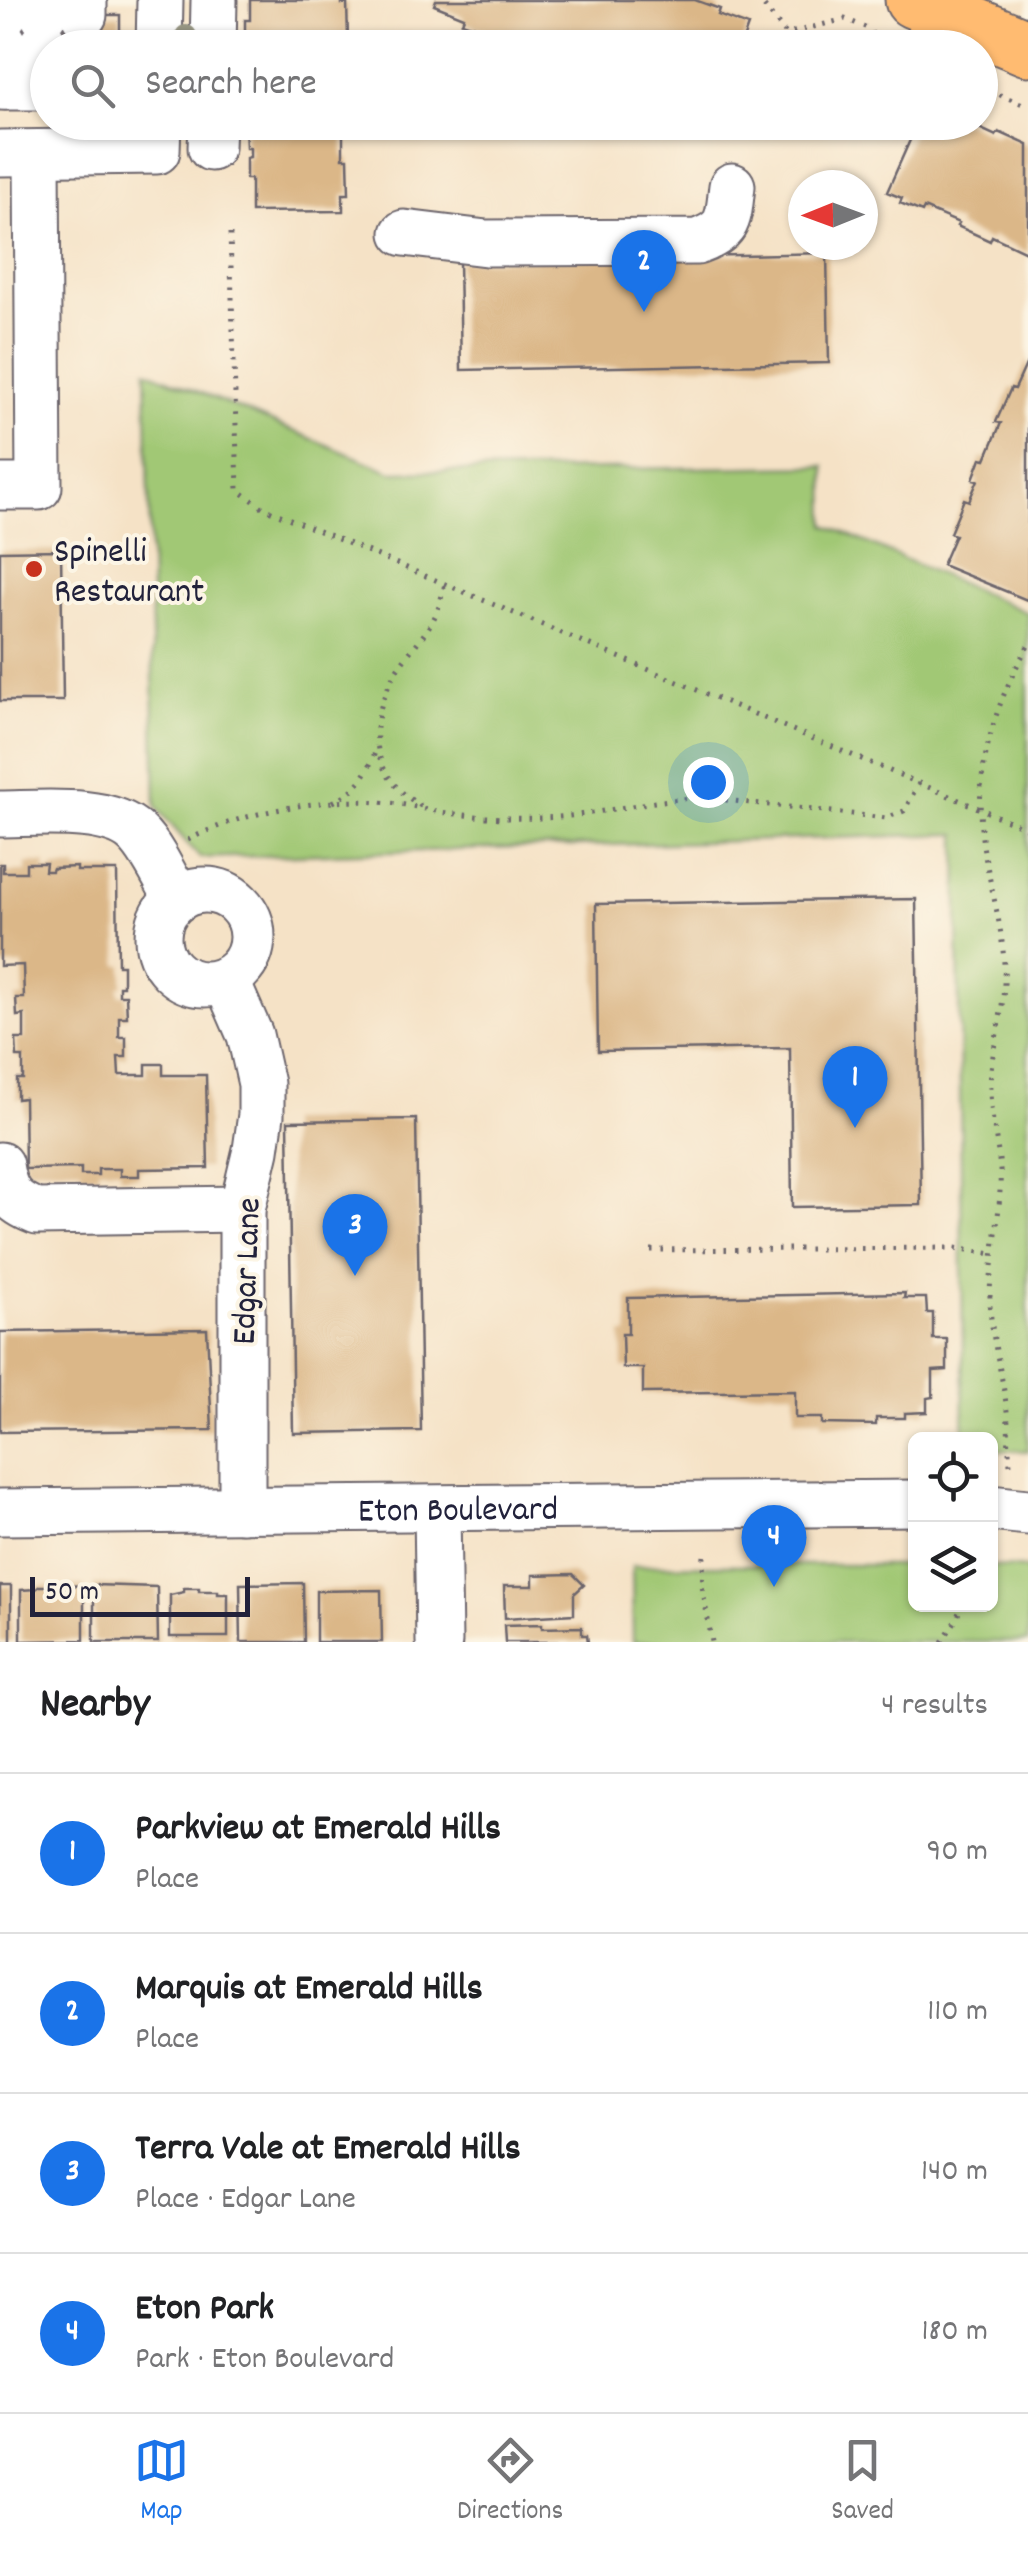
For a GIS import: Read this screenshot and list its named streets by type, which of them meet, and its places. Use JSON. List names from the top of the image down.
{
  "streets": {
    "street": ["Edgar Lane", "Eton Boulevard"]
  },
  "crossings": [
    ["Edgar Lane", "Eton Boulevard"]
  ],
  "places": ["Spinelli Restaurant"],
  "scale_bar": "50 m",
  "north": "left",
  "page": {
    "search": "Search here",
    "pins": [
      "2",
      "1",
      "3",
      "4"
    ],
    "scale": "50 m",
    "heading": ["Nearby", "4 results"],
    "list": [
      {
        "mark": "1",
        "name": "Parkview at Emerald Hills",
        "note": "Place",
        "value": "90 m"
      },
      {
        "mark": "2",
        "name": "Marquis at Emerald Hills",
        "note": "Place",
        "value": "110 m"
      },
      {
        "mark": "3",
        "name": "Terra Vale at Emerald Hills",
        "note": "Place · Edgar Lane",
        "value": "140 m"
      },
      {
        "mark": "4",
        "name": "Eton Park",
        "note": "Park · Eton Boulevard",
        "value": "180 m"
      }
    ],
    "nav": ["Map", "Directions", "Saved"]
  }
}
